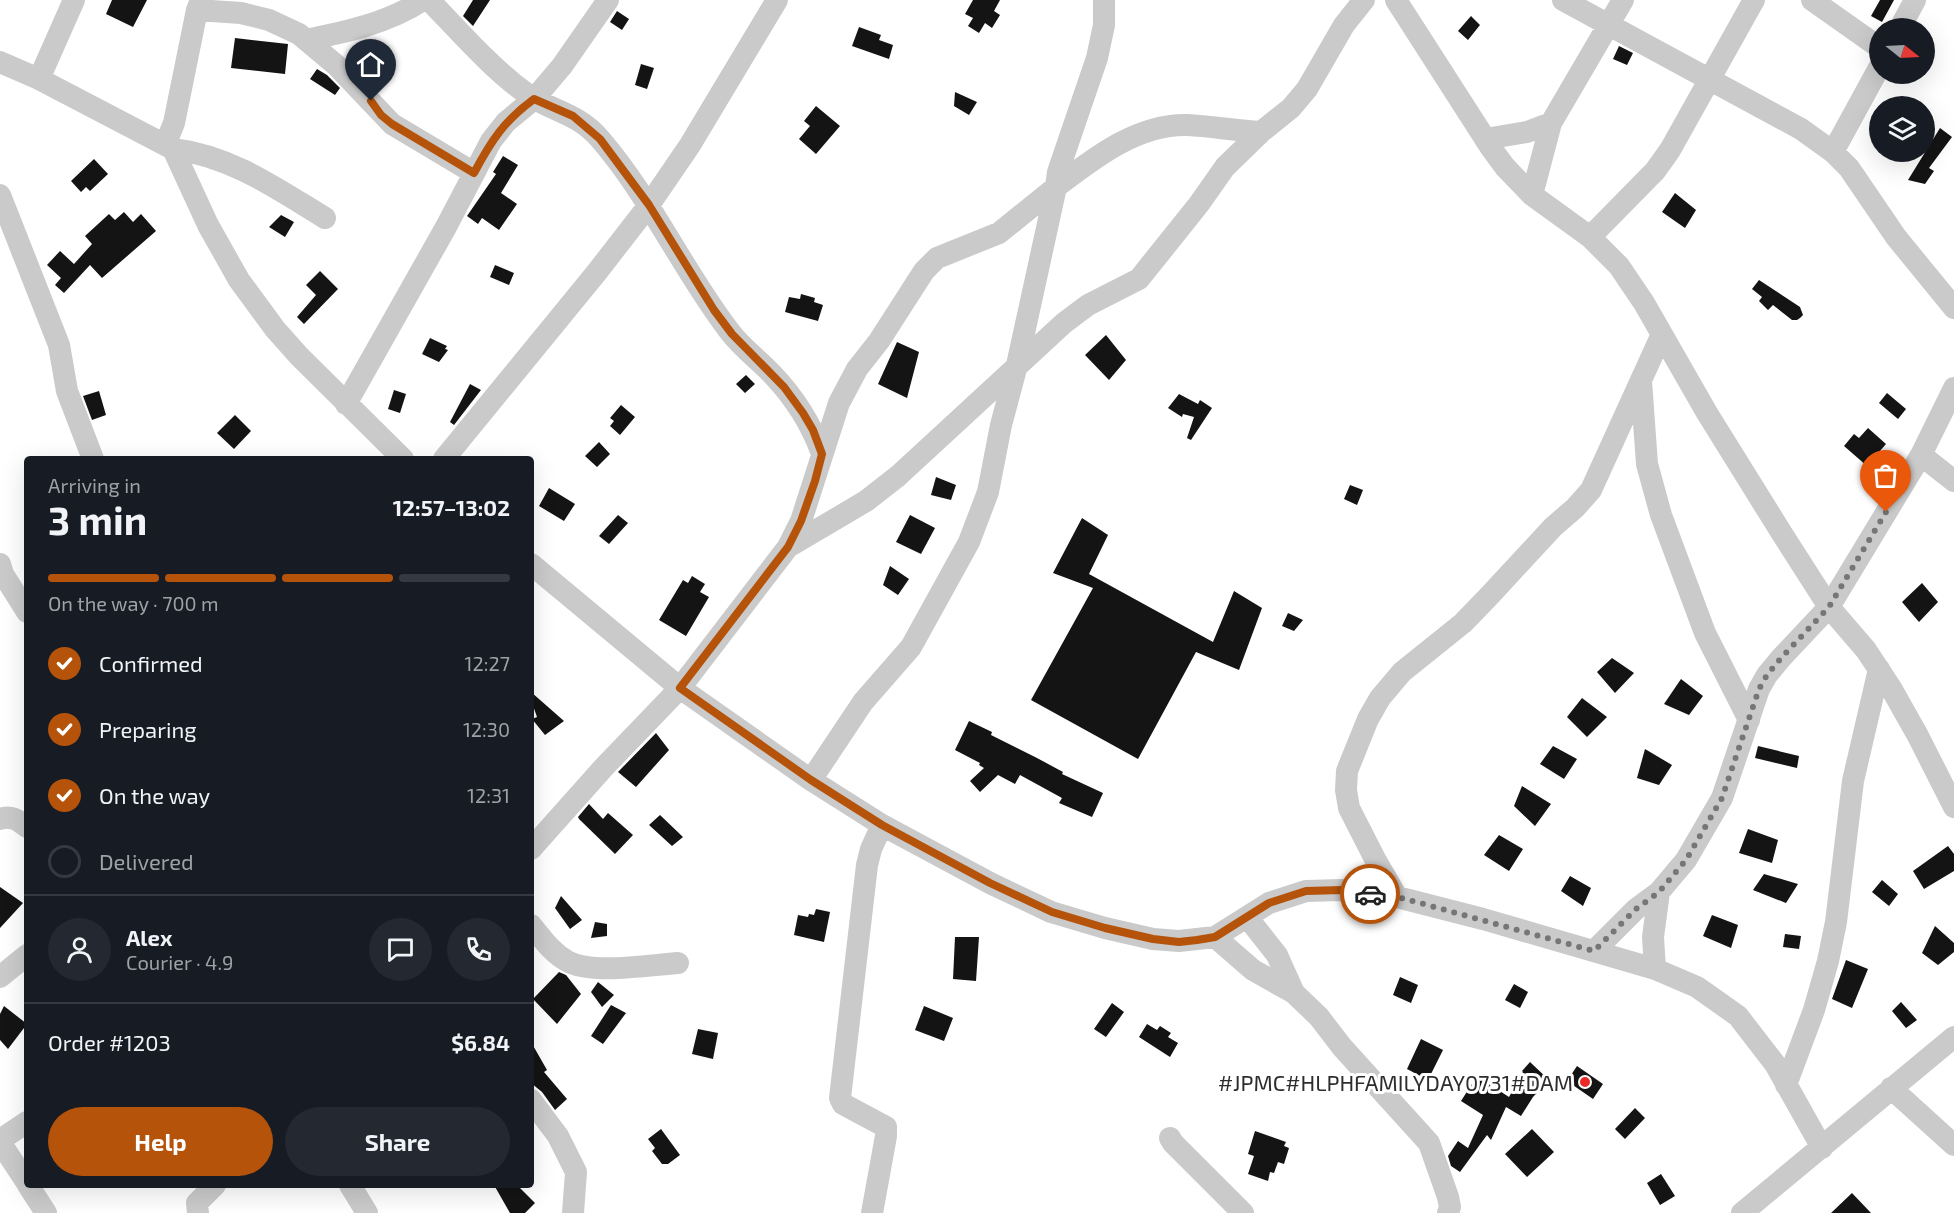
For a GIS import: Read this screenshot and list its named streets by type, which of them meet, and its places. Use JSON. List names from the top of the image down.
{
  "places": ["#JPMC#HLPHFAMILYDAY0731#DAM"],
  "north": "right",
  "page": {
    "heading": ["3 min", "Arriving in", "12:57–13:02"],
    "panel": [
      "Alex",
      "Courier · 4.9",
      "Order #1203",
      "$6.84"
    ],
    "bar": "On the way · 700 m",
    "list": [
      ["Confirmed", "12:27"],
      ["Preparing", "12:30"],
      ["On the way", "12:31"],
      "Delivered"
    ],
    "buttons": ["Help", "Share"]
  }
}
